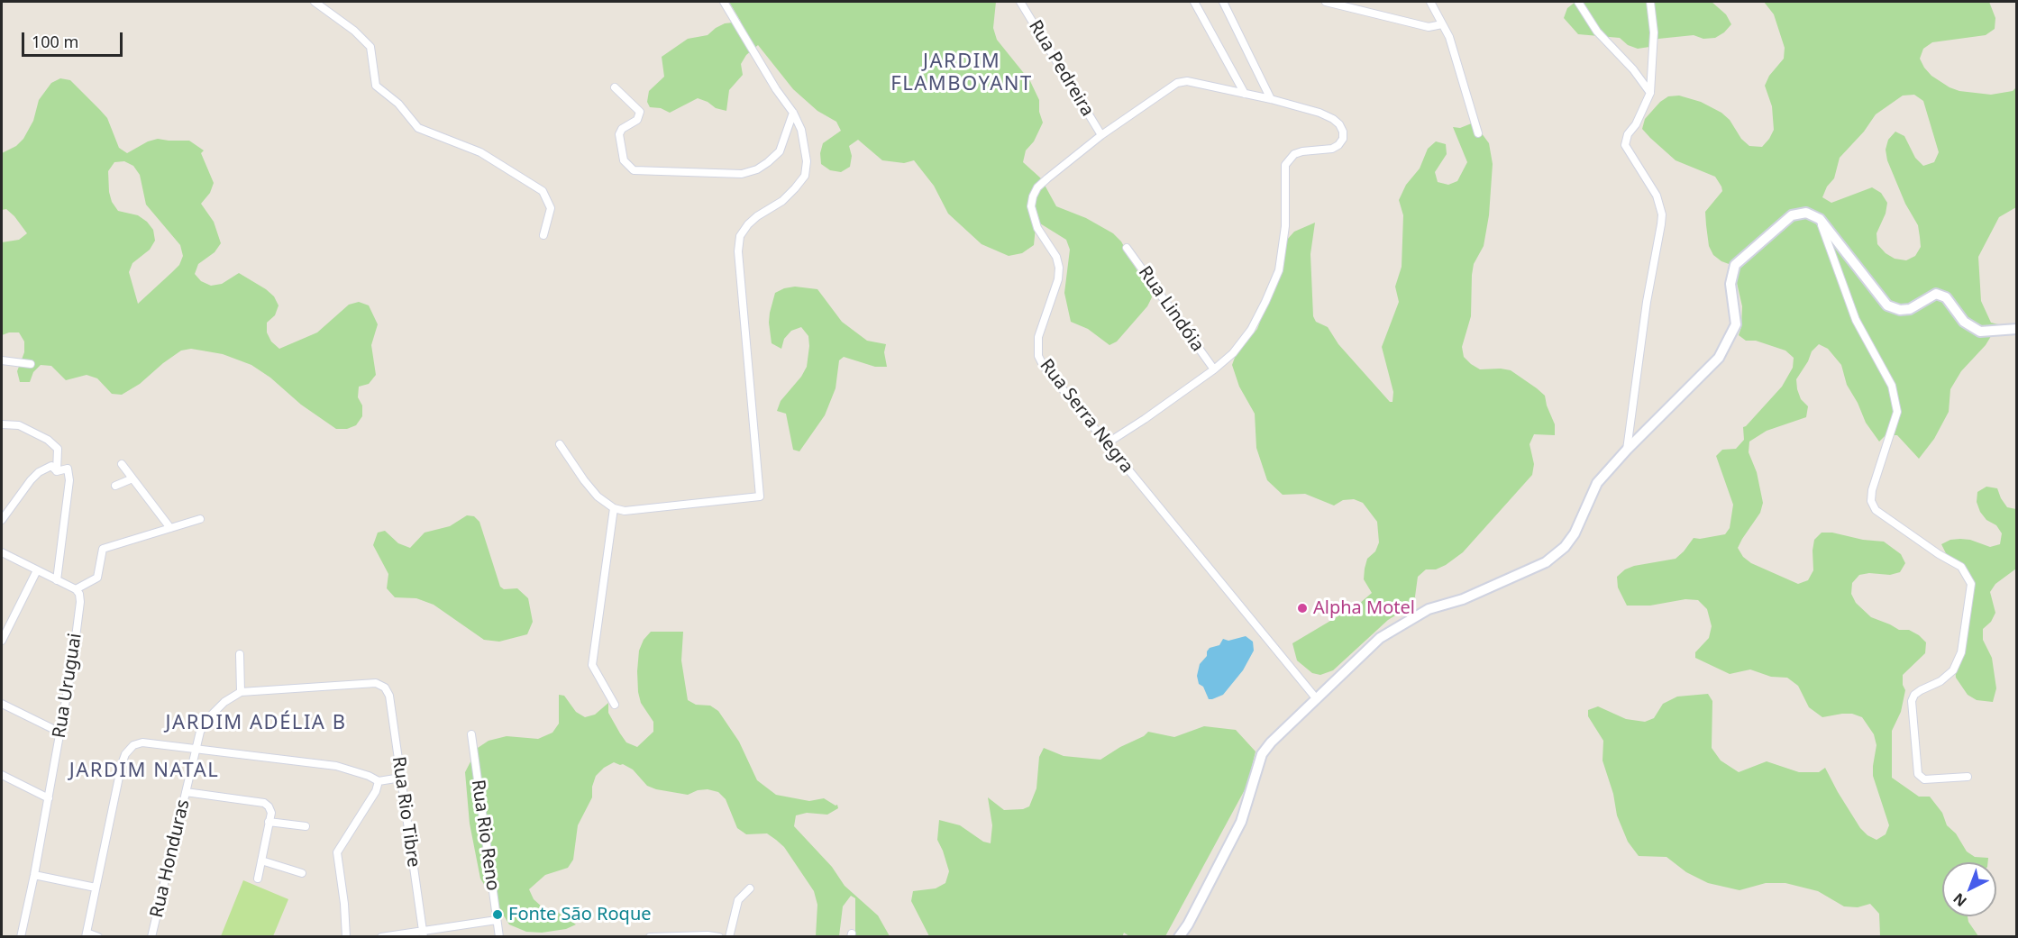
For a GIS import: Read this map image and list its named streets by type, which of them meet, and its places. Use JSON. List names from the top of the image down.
{
  "streets": {
    "street": [
      "Rua Pedreira",
      "Rua Lindóia",
      "Rua Serra Negra",
      "Rua Uruguai",
      "Rua Rio Tibre",
      "Rua Rio Reno",
      "Rua Honduras"
    ]
  },
  "crossings": [
    ["Rua Pedreira", "Rua Serra Negra"],
    ["Rua Lindóia", "Rua Serra Negra"],
    ["Rua Rio Tibre", "Rua Honduras"]
  ],
  "districts": ["JARDIM FLAMBOYANT", "JARDIM ADÉLIA B", "JARDIM NATAL"],
  "places": ["Alpha Motel", "Fonte São Roque"],
  "scale_bar": "100 m",
  "north": "bottom left"
}
